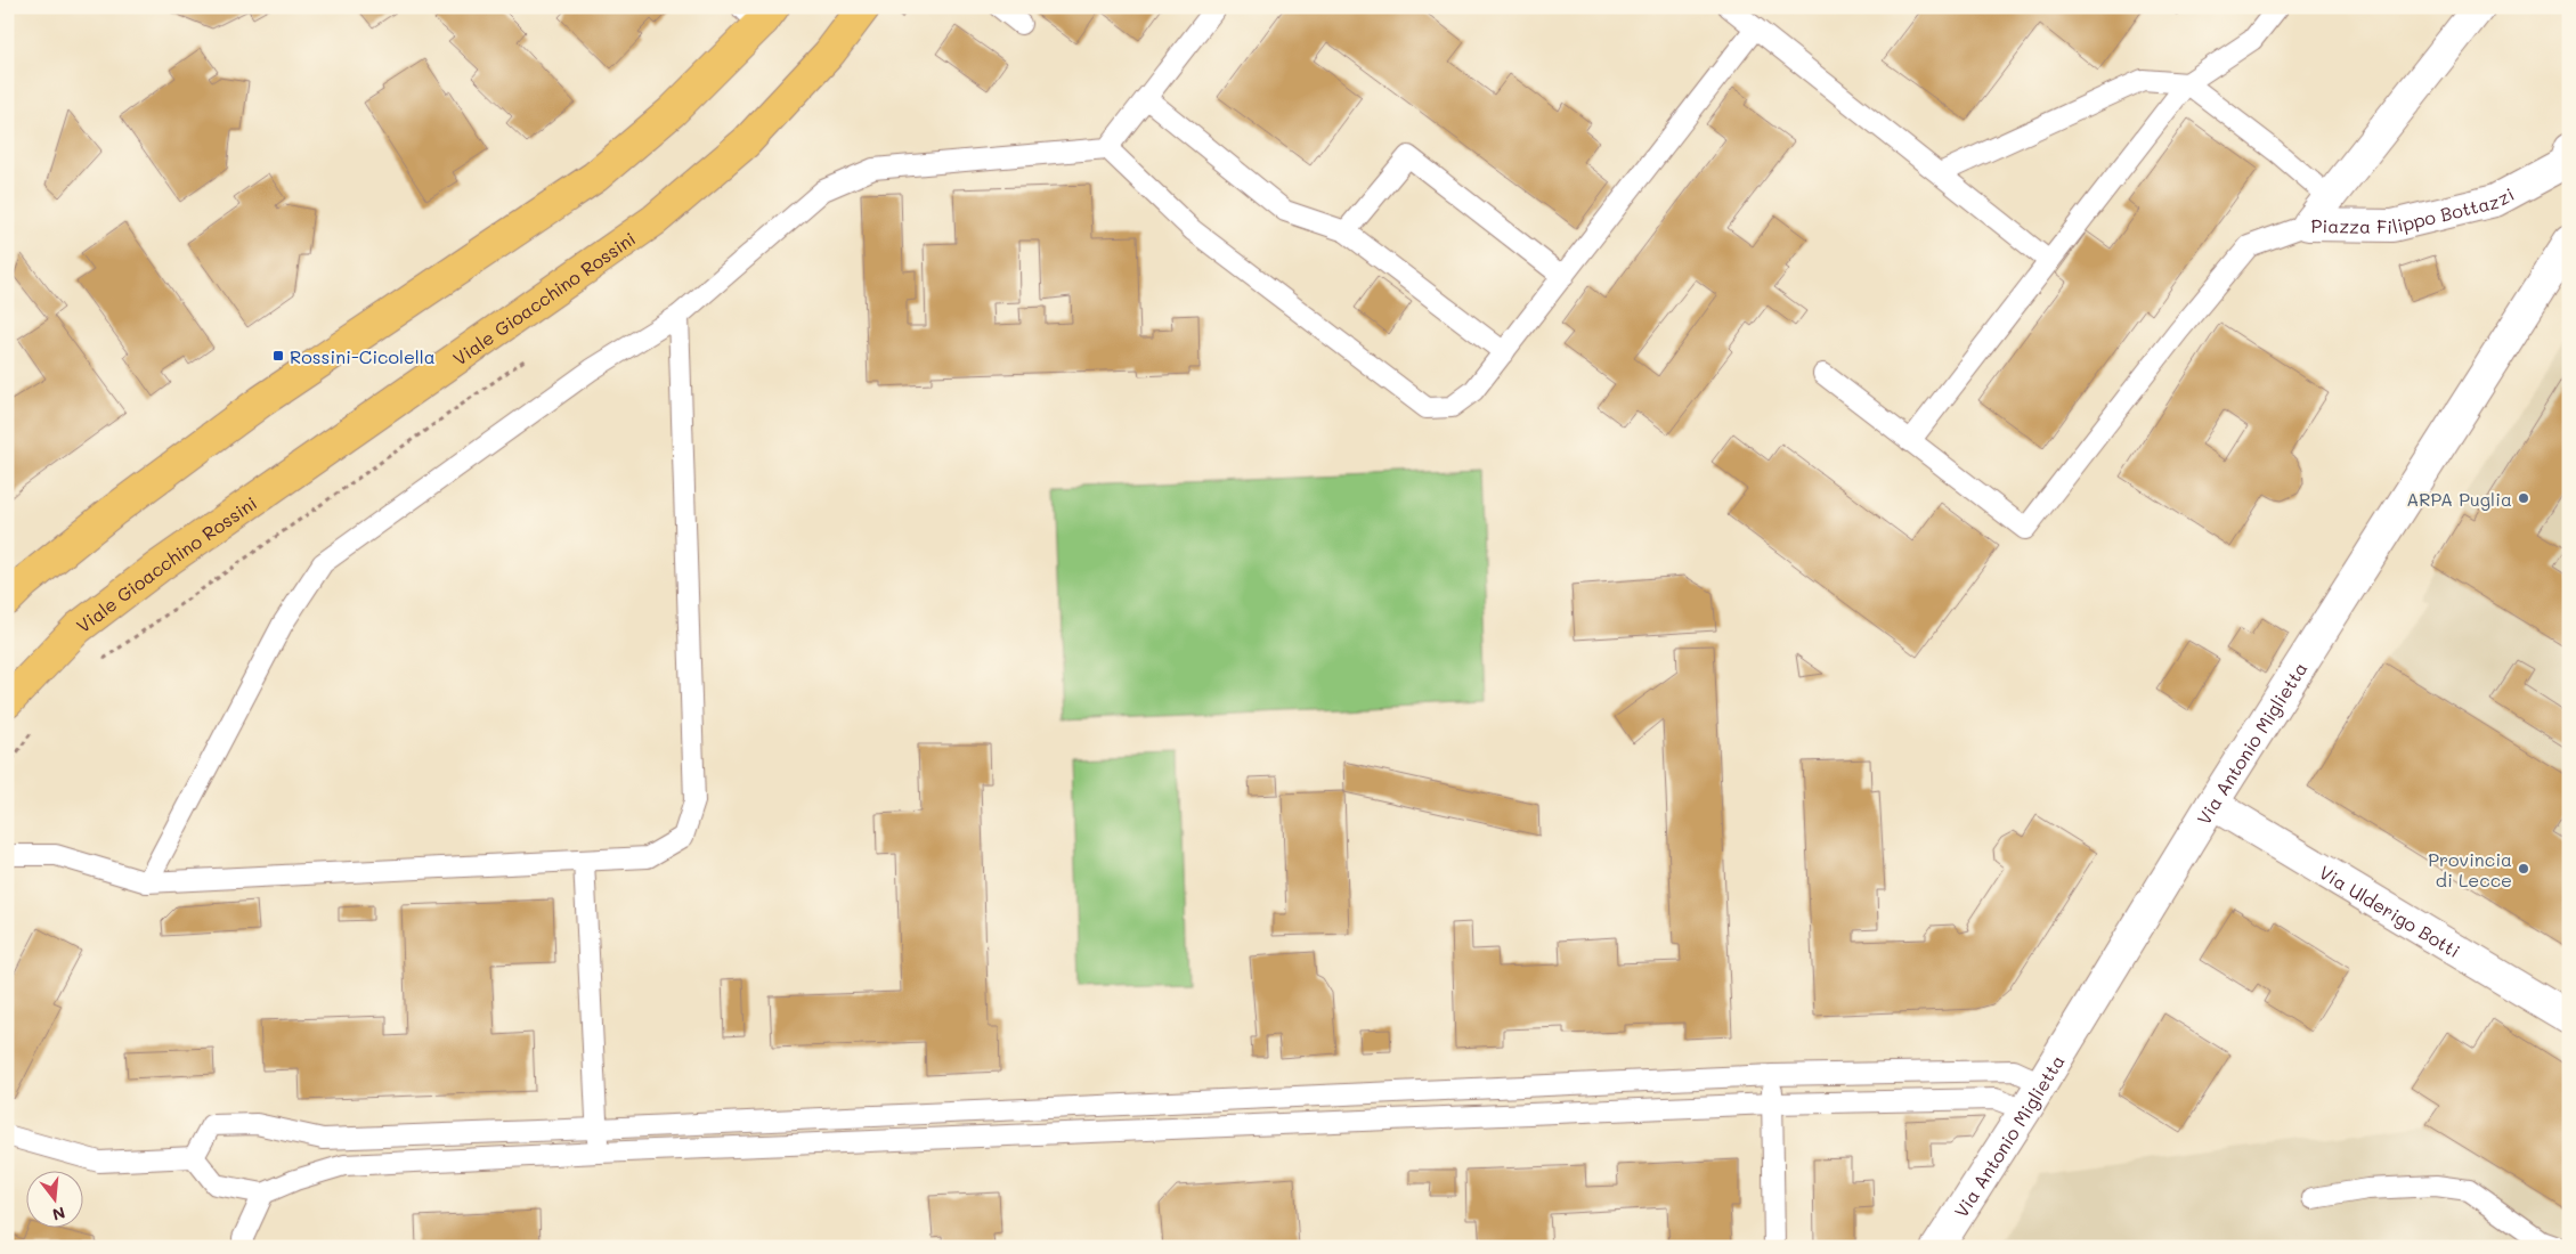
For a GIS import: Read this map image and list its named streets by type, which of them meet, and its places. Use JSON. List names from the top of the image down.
{
  "streets": {
    "main road": ["Viale Gioacchino Rossini"],
    "street": ["Piazza Filippo Bottazzi", "Via Antonio Miglietta", "Via Ulderigo Botti"]
  },
  "crossings": [
    ["Via Antonio Miglietta", "Via Ulderigo Botti"]
  ],
  "places": {
    "transit": ["Rossini-Cicolella"],
    "other": ["ARPA Puglia", "Provincia di Lecce"]
  },
  "north": "bottom"
}
